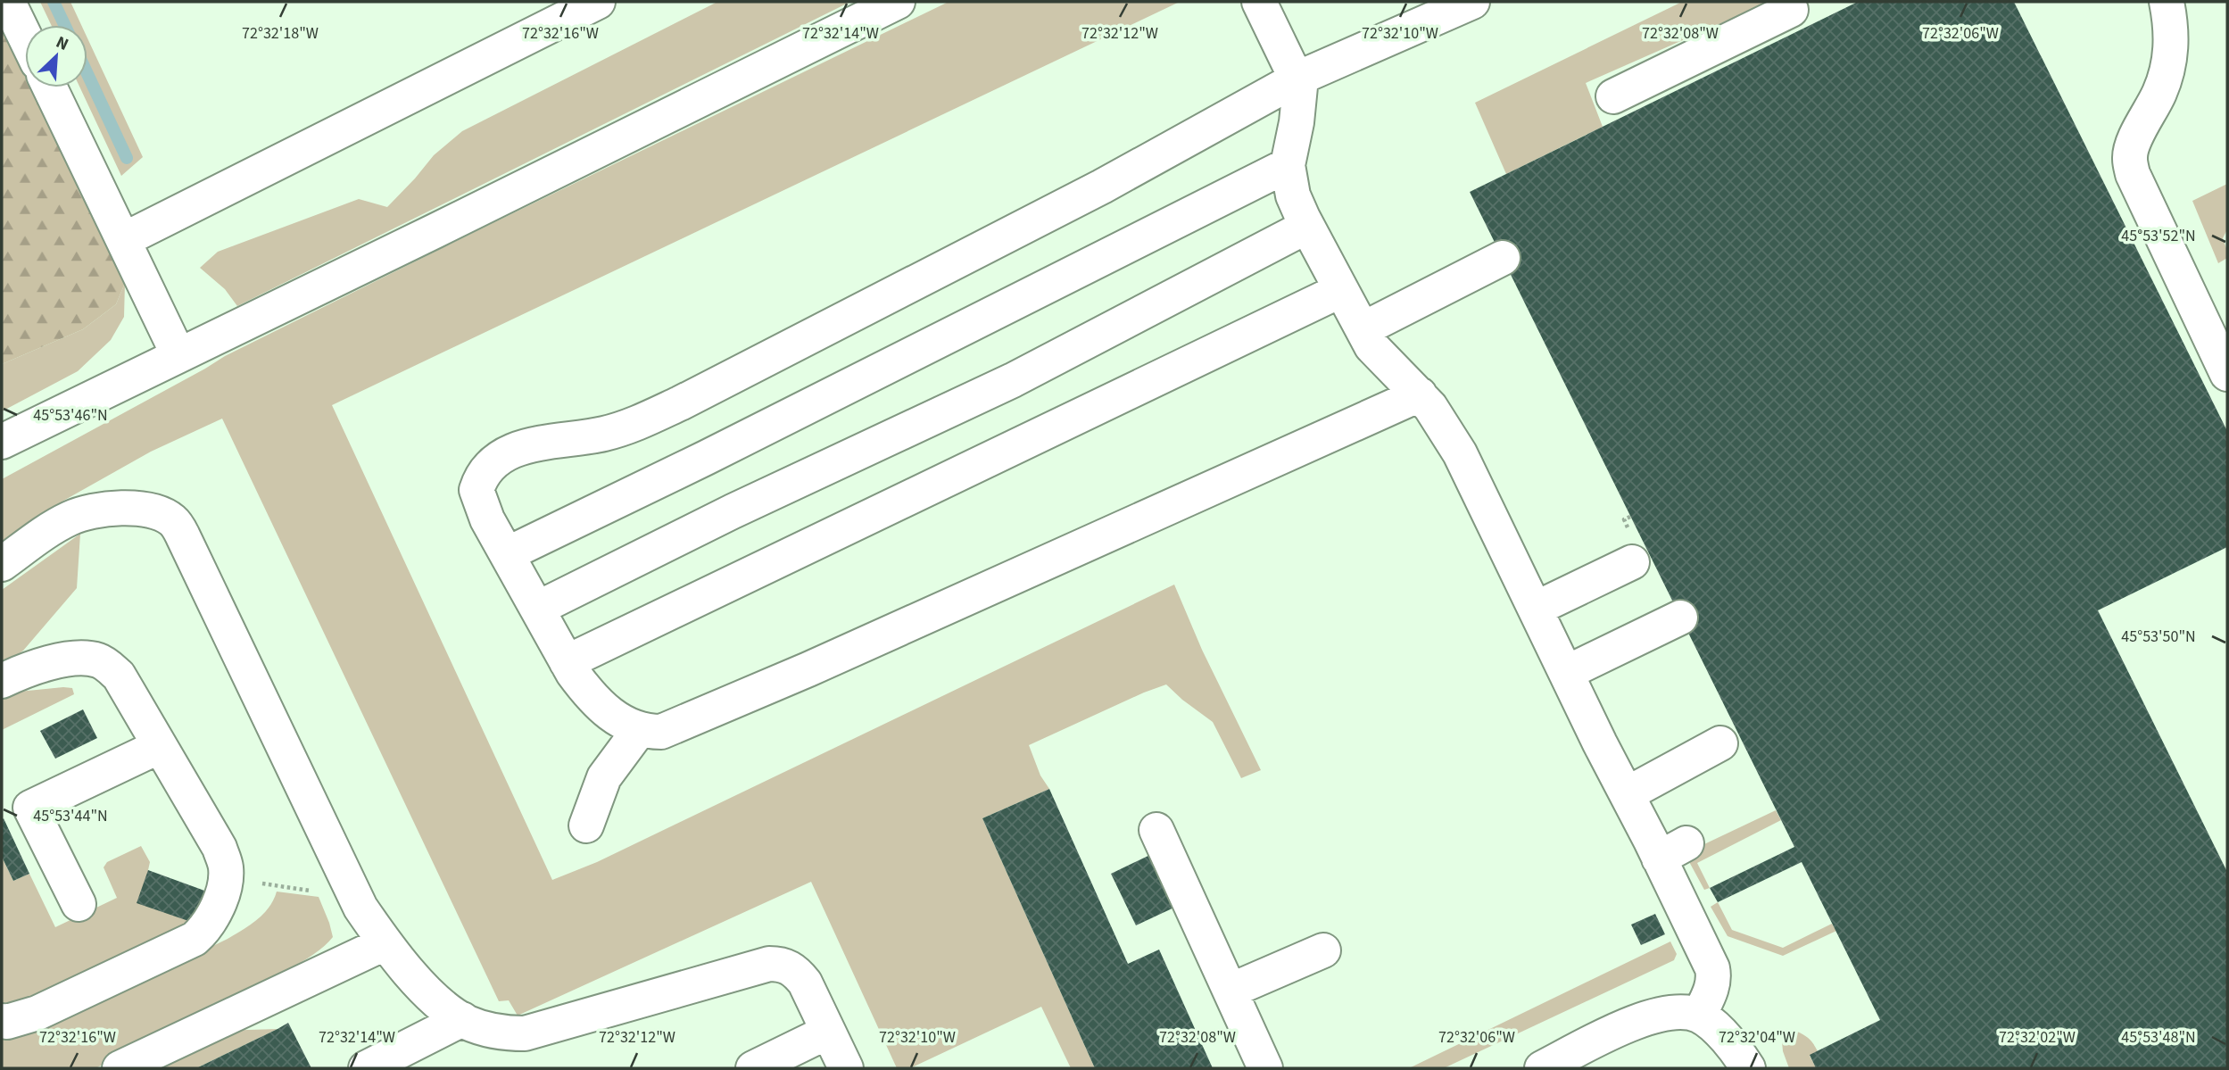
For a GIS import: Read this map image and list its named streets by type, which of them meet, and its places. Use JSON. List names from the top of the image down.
{
  "north": "top right",
  "coordinates": [
    "72°32'18\"W",
    "72°32'16\"W",
    "72°32'14\"W",
    "72°32'12\"W",
    "72°32'10\"W",
    "72°32'08\"W",
    "72°32'06\"W",
    "45°53'52\"N",
    "45°53'46\"N",
    "45°53'50\"N",
    "45°53'44\"N",
    "72°32'04\"W",
    "72°32'02\"W",
    "45°53'48\"N"
  ]
}
